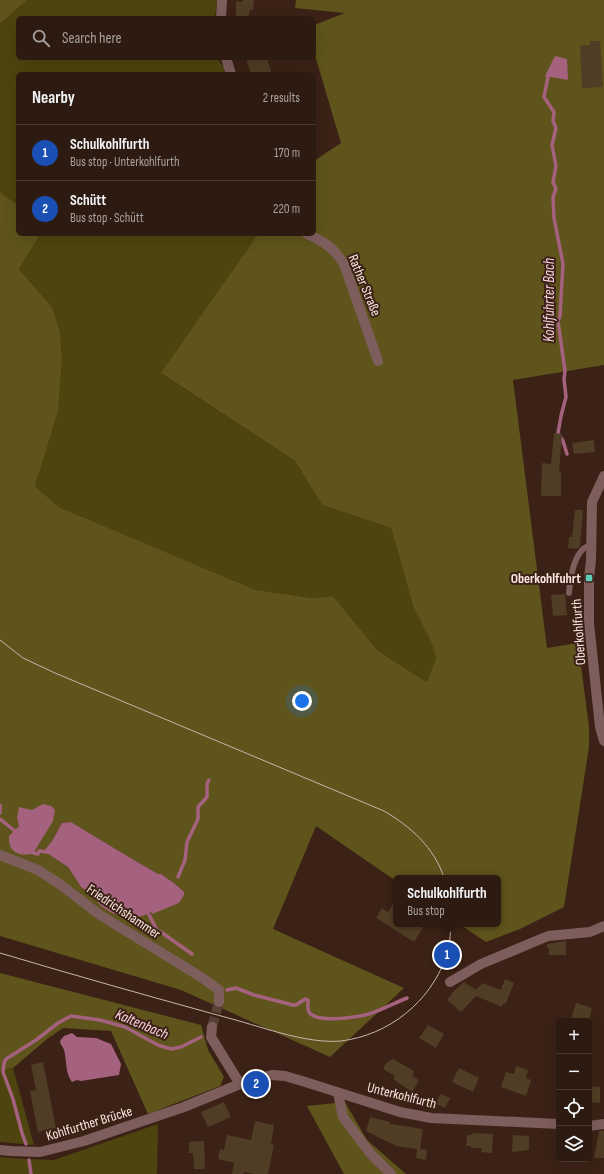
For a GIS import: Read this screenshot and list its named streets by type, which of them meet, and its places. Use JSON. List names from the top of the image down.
{
  "streets": {
    "street": [
      "Rather Straße",
      "Oberkohlfurth",
      "Friedrichshammer",
      "Unterkohlfurth",
      "Kohlfurther Brücke"
    ]
  },
  "crossings": [
    ["Unterkohlfurth", "Kohlfurther Brücke"]
  ],
  "water": ["Kohlfuhrter Bach", "Kaltenbach"],
  "places": {
    "transit": ["Oberkohlfuhrt"]
  },
  "page": {
    "search": "Search here",
    "heading": ["Nearby", "2 results"],
    "list": [
      {
        "mark": "1",
        "name": "Schulkohlfurth",
        "note": "Bus stop · Unterkohlfurth",
        "value": "170 m"
      },
      {
        "mark": "2",
        "name": "Schütt",
        "note": "Bus stop · Schütt",
        "value": "220 m"
      }
    ],
    "popup": ["Schulkohlfurth", "Bus stop"],
    "pins": ["1", "2"],
    "map_buttons": ["+", "−"]
  }
}
